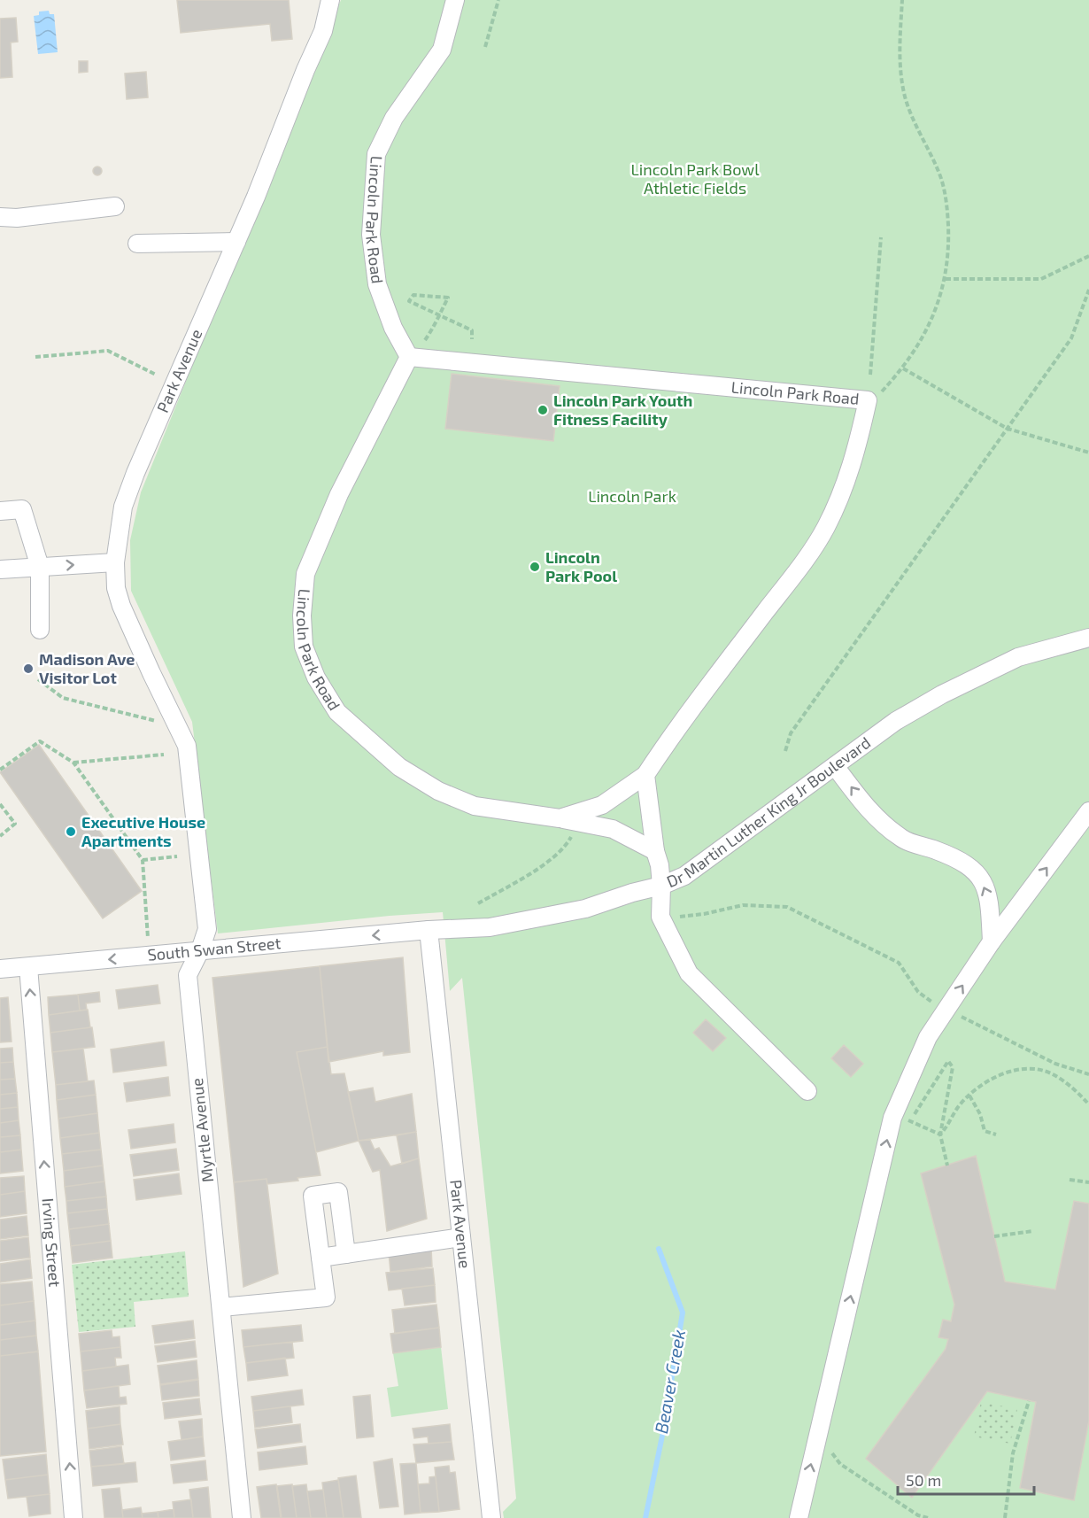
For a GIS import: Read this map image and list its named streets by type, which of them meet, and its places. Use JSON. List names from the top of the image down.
{
  "streets": {
    "street": [
      "Lincoln Park Road",
      "Park Avenue",
      "Dr Martin Luther King Jr Boulevard",
      "South Swan Street",
      "Myrtle Avenue",
      "Irving Street"
    ]
  },
  "crossings": [
    ["Park Avenue", "Dr Martin Luther King Jr Boulevard"],
    ["Park Avenue", "South Swan Street"],
    ["Park Avenue", "Myrtle Avenue"],
    ["Dr Martin Luther King Jr Boulevard", "South Swan Street"],
    ["South Swan Street", "Myrtle Avenue"],
    ["South Swan Street", "Irving Street"]
  ],
  "one_way": ["South Swan Street", "Irving Street"],
  "water": ["Beaver Creek"],
  "parks": ["Lincoln Park Bowl Athletic Fields", "Lincoln Park"],
  "places": [
    "Lincoln Park Youth Fitness Facility",
    "Lincoln Park Pool",
    "Madison Ave Visitor Lot",
    "Executive House Apartments"
  ],
  "scale_bar": "50 m"
}
